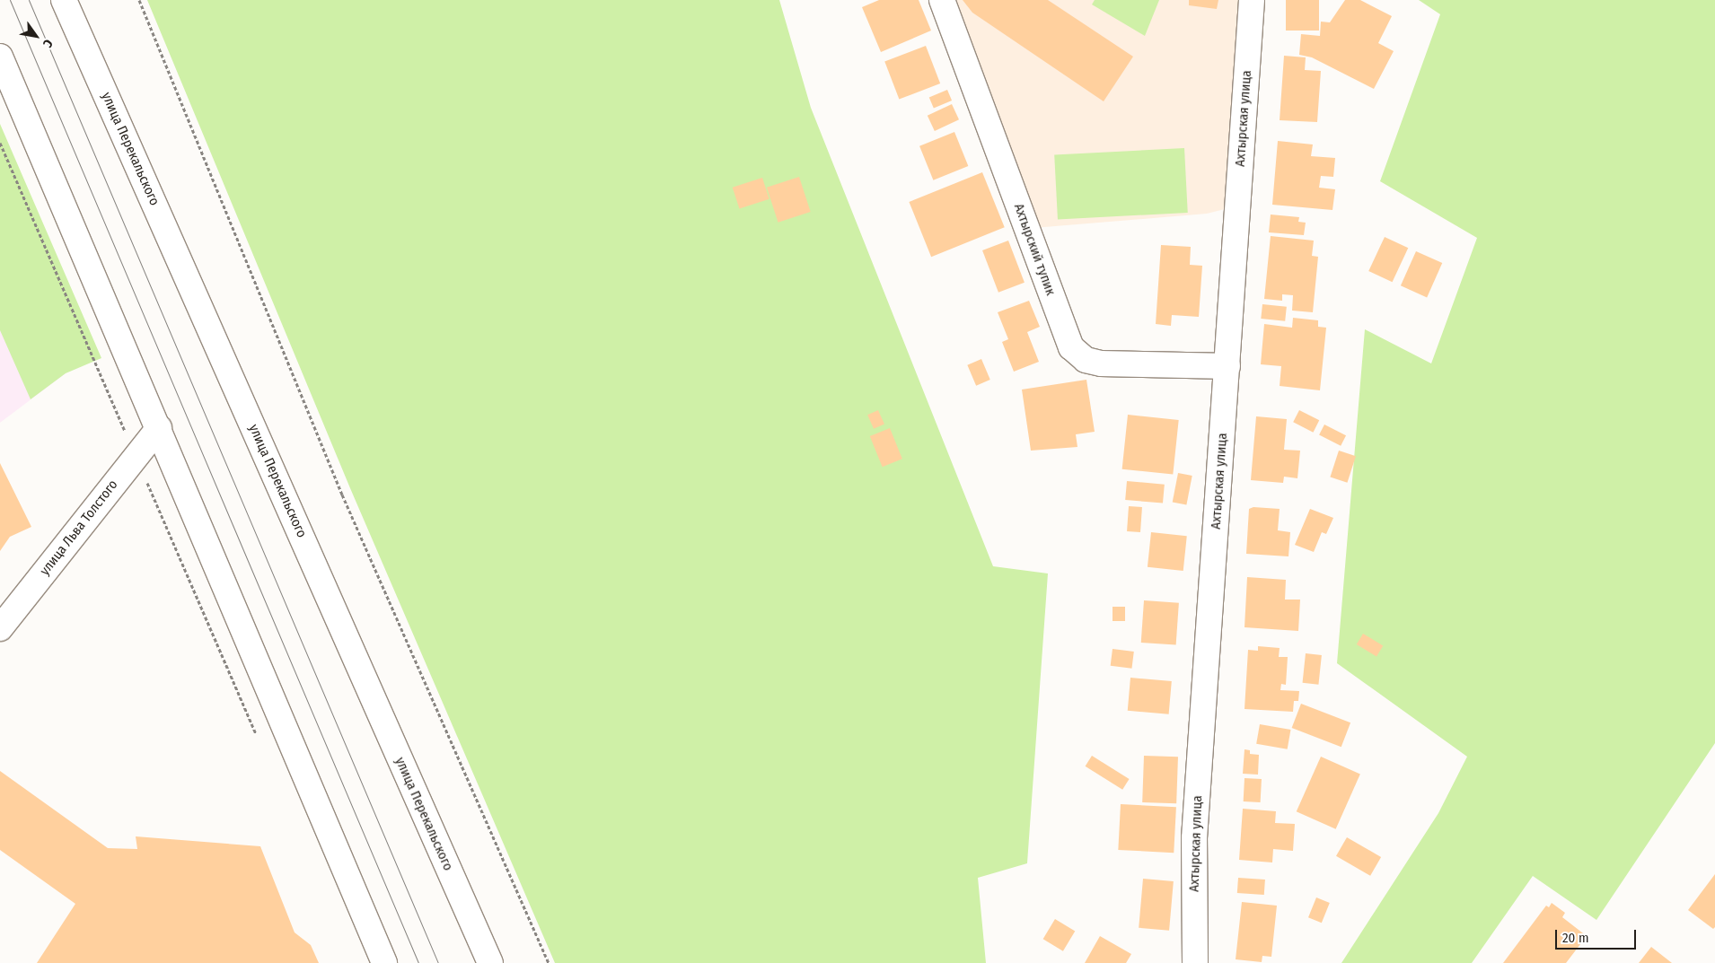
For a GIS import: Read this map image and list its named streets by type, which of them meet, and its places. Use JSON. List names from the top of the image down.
{
  "streets": {
    "main road": [
      "Ахтырская улица",
      "улица Перекальского",
      "Ахтырский тупик",
      "улица Льва Толстого"
    ]
  },
  "crossings": [
    ["Ахтырская улица", "Ахтырский тупик"]
  ],
  "scale_bar": "20 m",
  "north": "bottom right"
}
